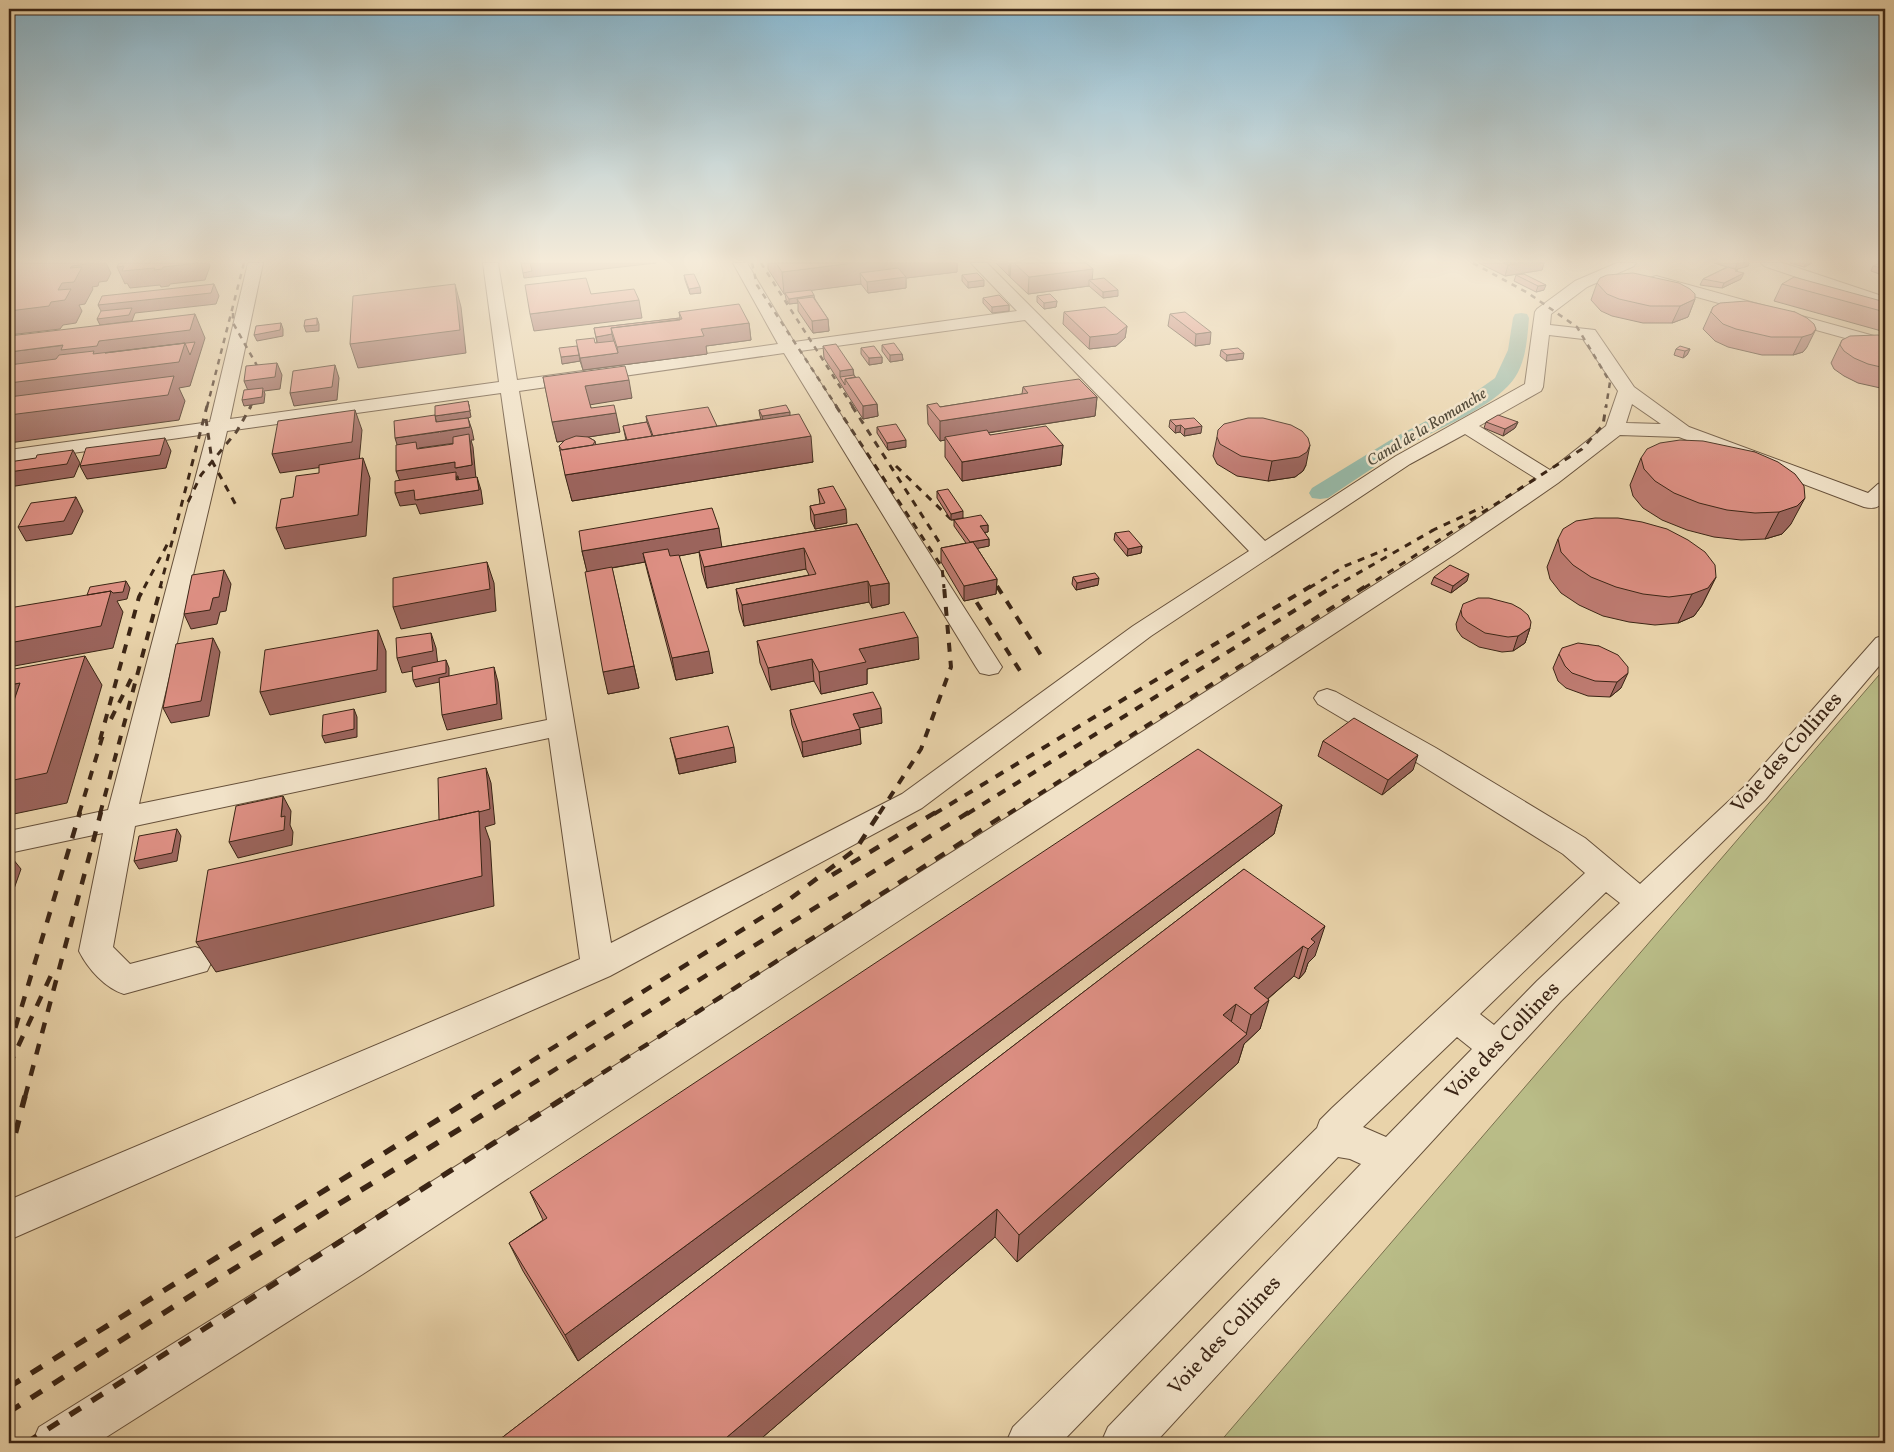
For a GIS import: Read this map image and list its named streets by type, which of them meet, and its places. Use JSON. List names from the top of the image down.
{
  "streets": {
    "street": ["Voie des Collines"]
  },
  "water": ["Canal de la Romanche"]
}
